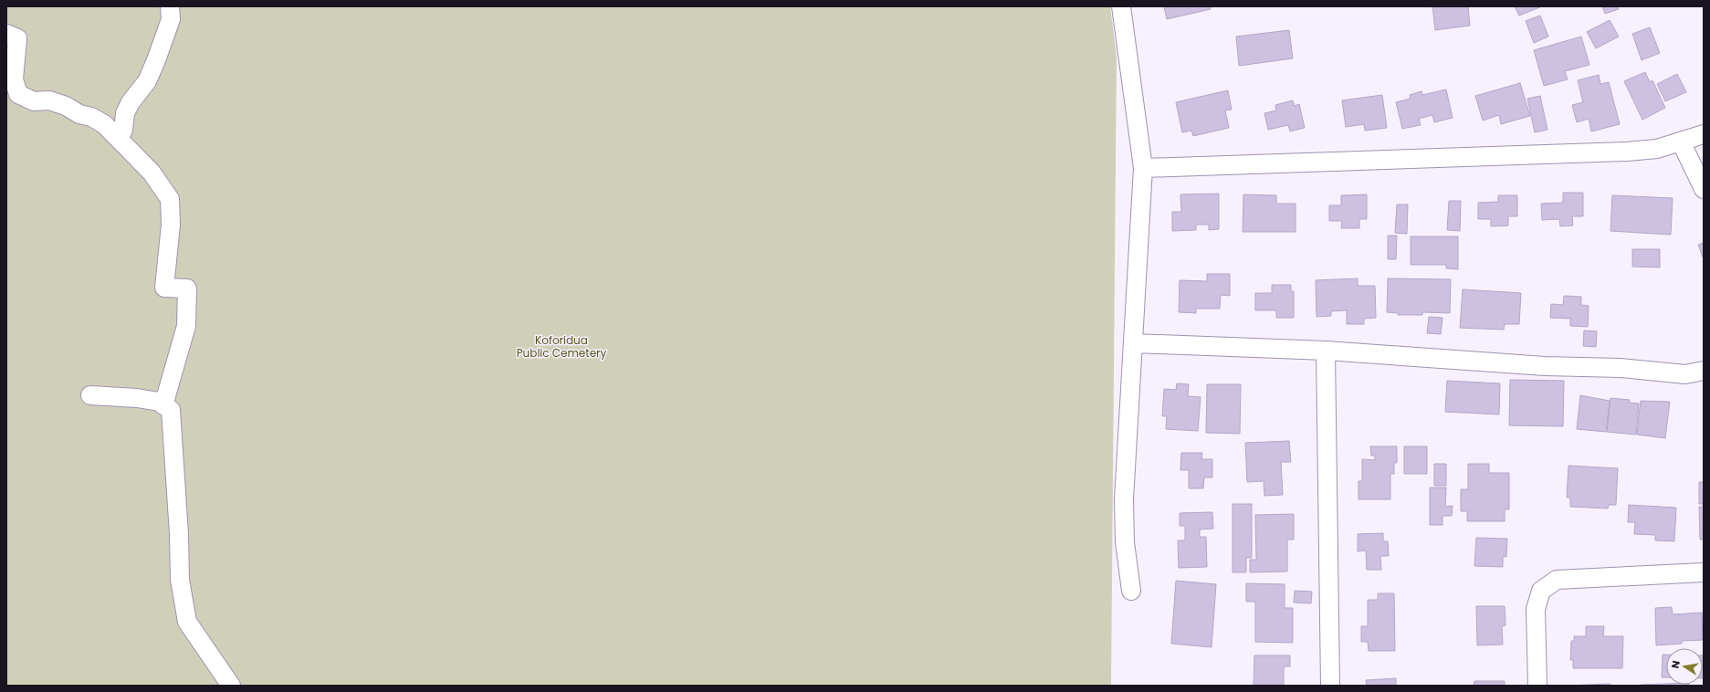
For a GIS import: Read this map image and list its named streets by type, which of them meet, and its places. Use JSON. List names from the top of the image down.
{
  "parks": ["Koforidua Public Cemetery"],
  "north": "left"
}
